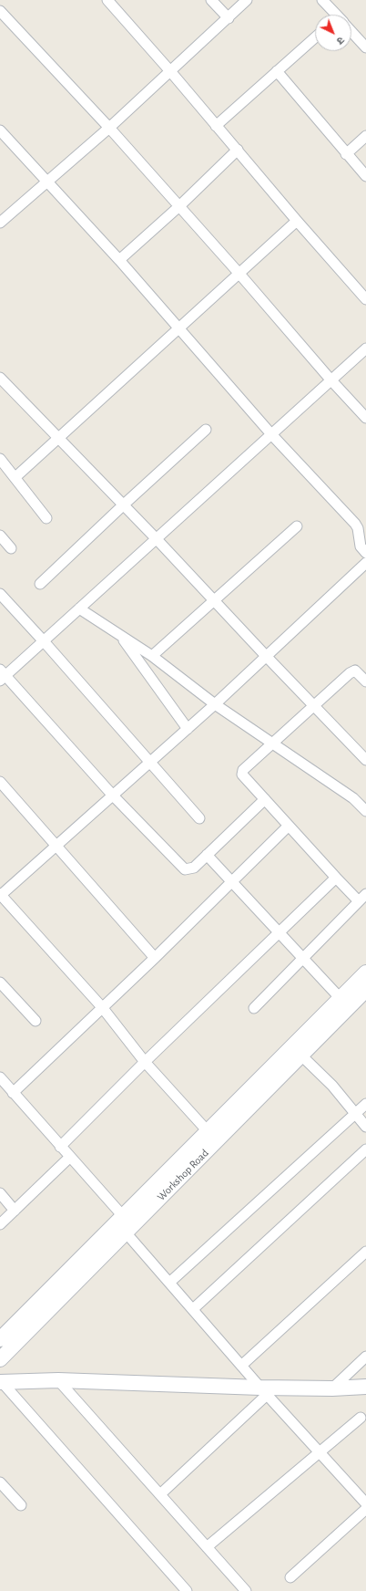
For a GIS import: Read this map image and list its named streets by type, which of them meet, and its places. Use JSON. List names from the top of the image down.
{
  "streets": {
    "main road": ["Workshop Road"]
  },
  "north": "bottom right"
}
